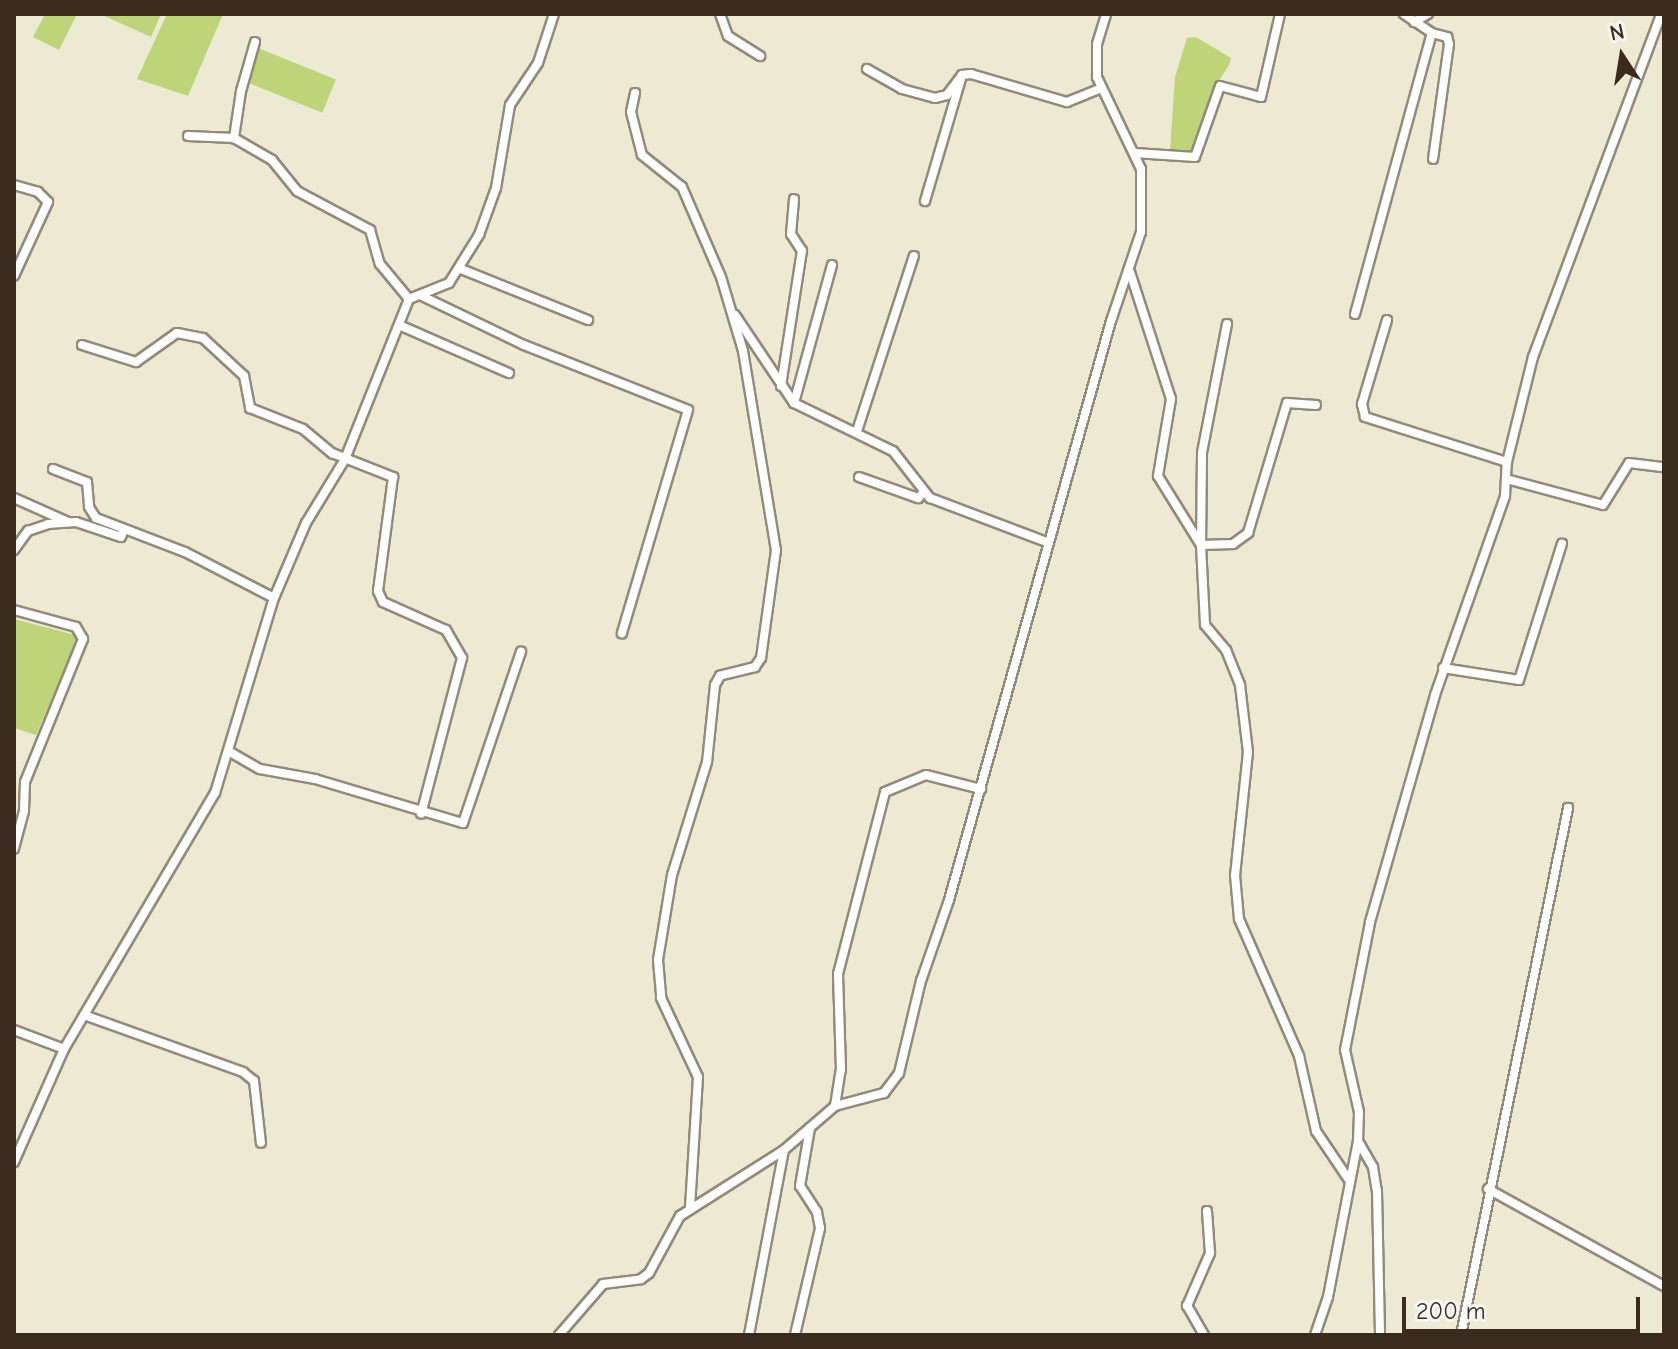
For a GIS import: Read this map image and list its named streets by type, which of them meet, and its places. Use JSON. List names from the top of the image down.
{
  "scale_bar": "200 m",
  "north": "top"
}
